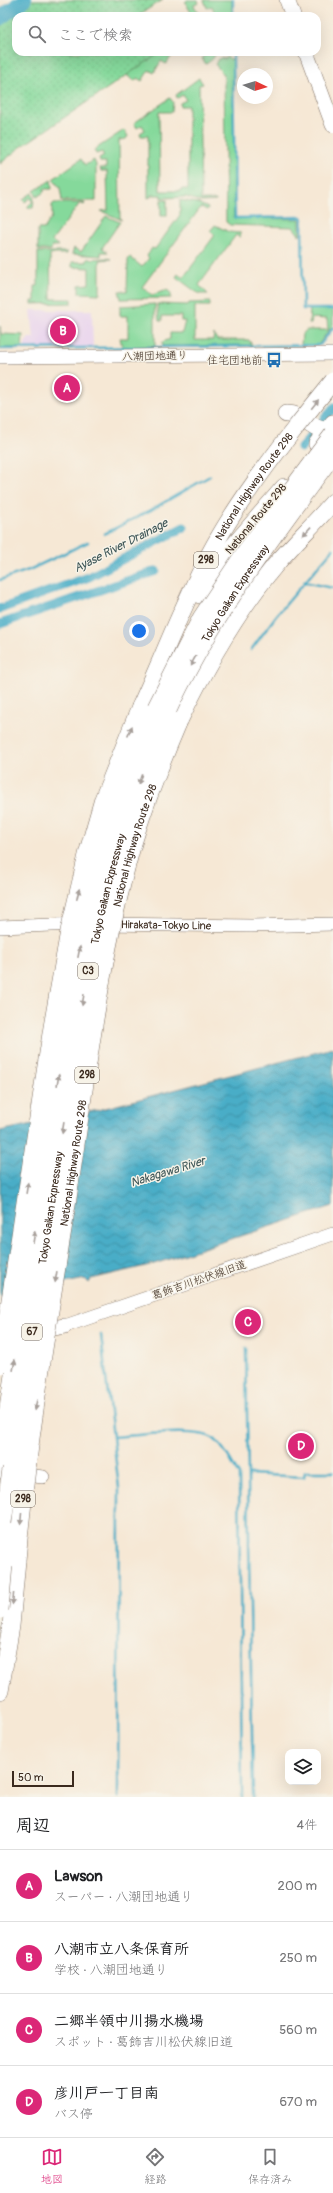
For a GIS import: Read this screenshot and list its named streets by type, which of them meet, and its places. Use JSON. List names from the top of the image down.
{
  "streets": {
    "highway": [
      "National Highway Route 298",
      "National Route 298",
      "298",
      "Tokyo Gaikan Expressway",
      "C3"
    ],
    "main road": ["67"],
    "street": ["八潮団地通り", "Hirakata-Tokyo Line", "葛飾吉川松伏線旧道"]
  },
  "crossings": [
    ["National Highway Route 298", "National Route 298"],
    ["National Highway Route 298", "298"],
    ["National Route 298", "Tokyo Gaikan Expressway"],
    ["298", "Tokyo Gaikan Expressway"],
    ["葛飾吉川松伏線旧道", "67"]
  ],
  "water": ["Ayase River Drainage", "Nakagawa River"],
  "places": {
    "bus stop": ["住宅団地前"]
  },
  "scale_bar": "50 m",
  "north": "right",
  "page": {
    "search": "ここで検索",
    "pins": [
      "B",
      "A",
      "C",
      "D"
    ],
    "scale": "50 m",
    "heading": ["周辺", "4件"],
    "list": [
      {
        "mark": "A",
        "name": "Lawson",
        "note": "スーパー · 八潮団地通り",
        "value": "200 m"
      },
      {
        "mark": "B",
        "name": "八潮市立八条保育所",
        "note": "学校 · 八潮団地通り",
        "value": "250 m"
      },
      {
        "mark": "C",
        "name": "二郷半領中川揚水機場",
        "note": "スポット · 葛飾吉川松伏線旧道",
        "value": "560 m"
      },
      {
        "mark": "D",
        "name": "彦川戸一丁目南",
        "note": "バス停",
        "value": "670 m"
      }
    ],
    "nav": ["地図", "経路", "保存済み"]
  }
}
